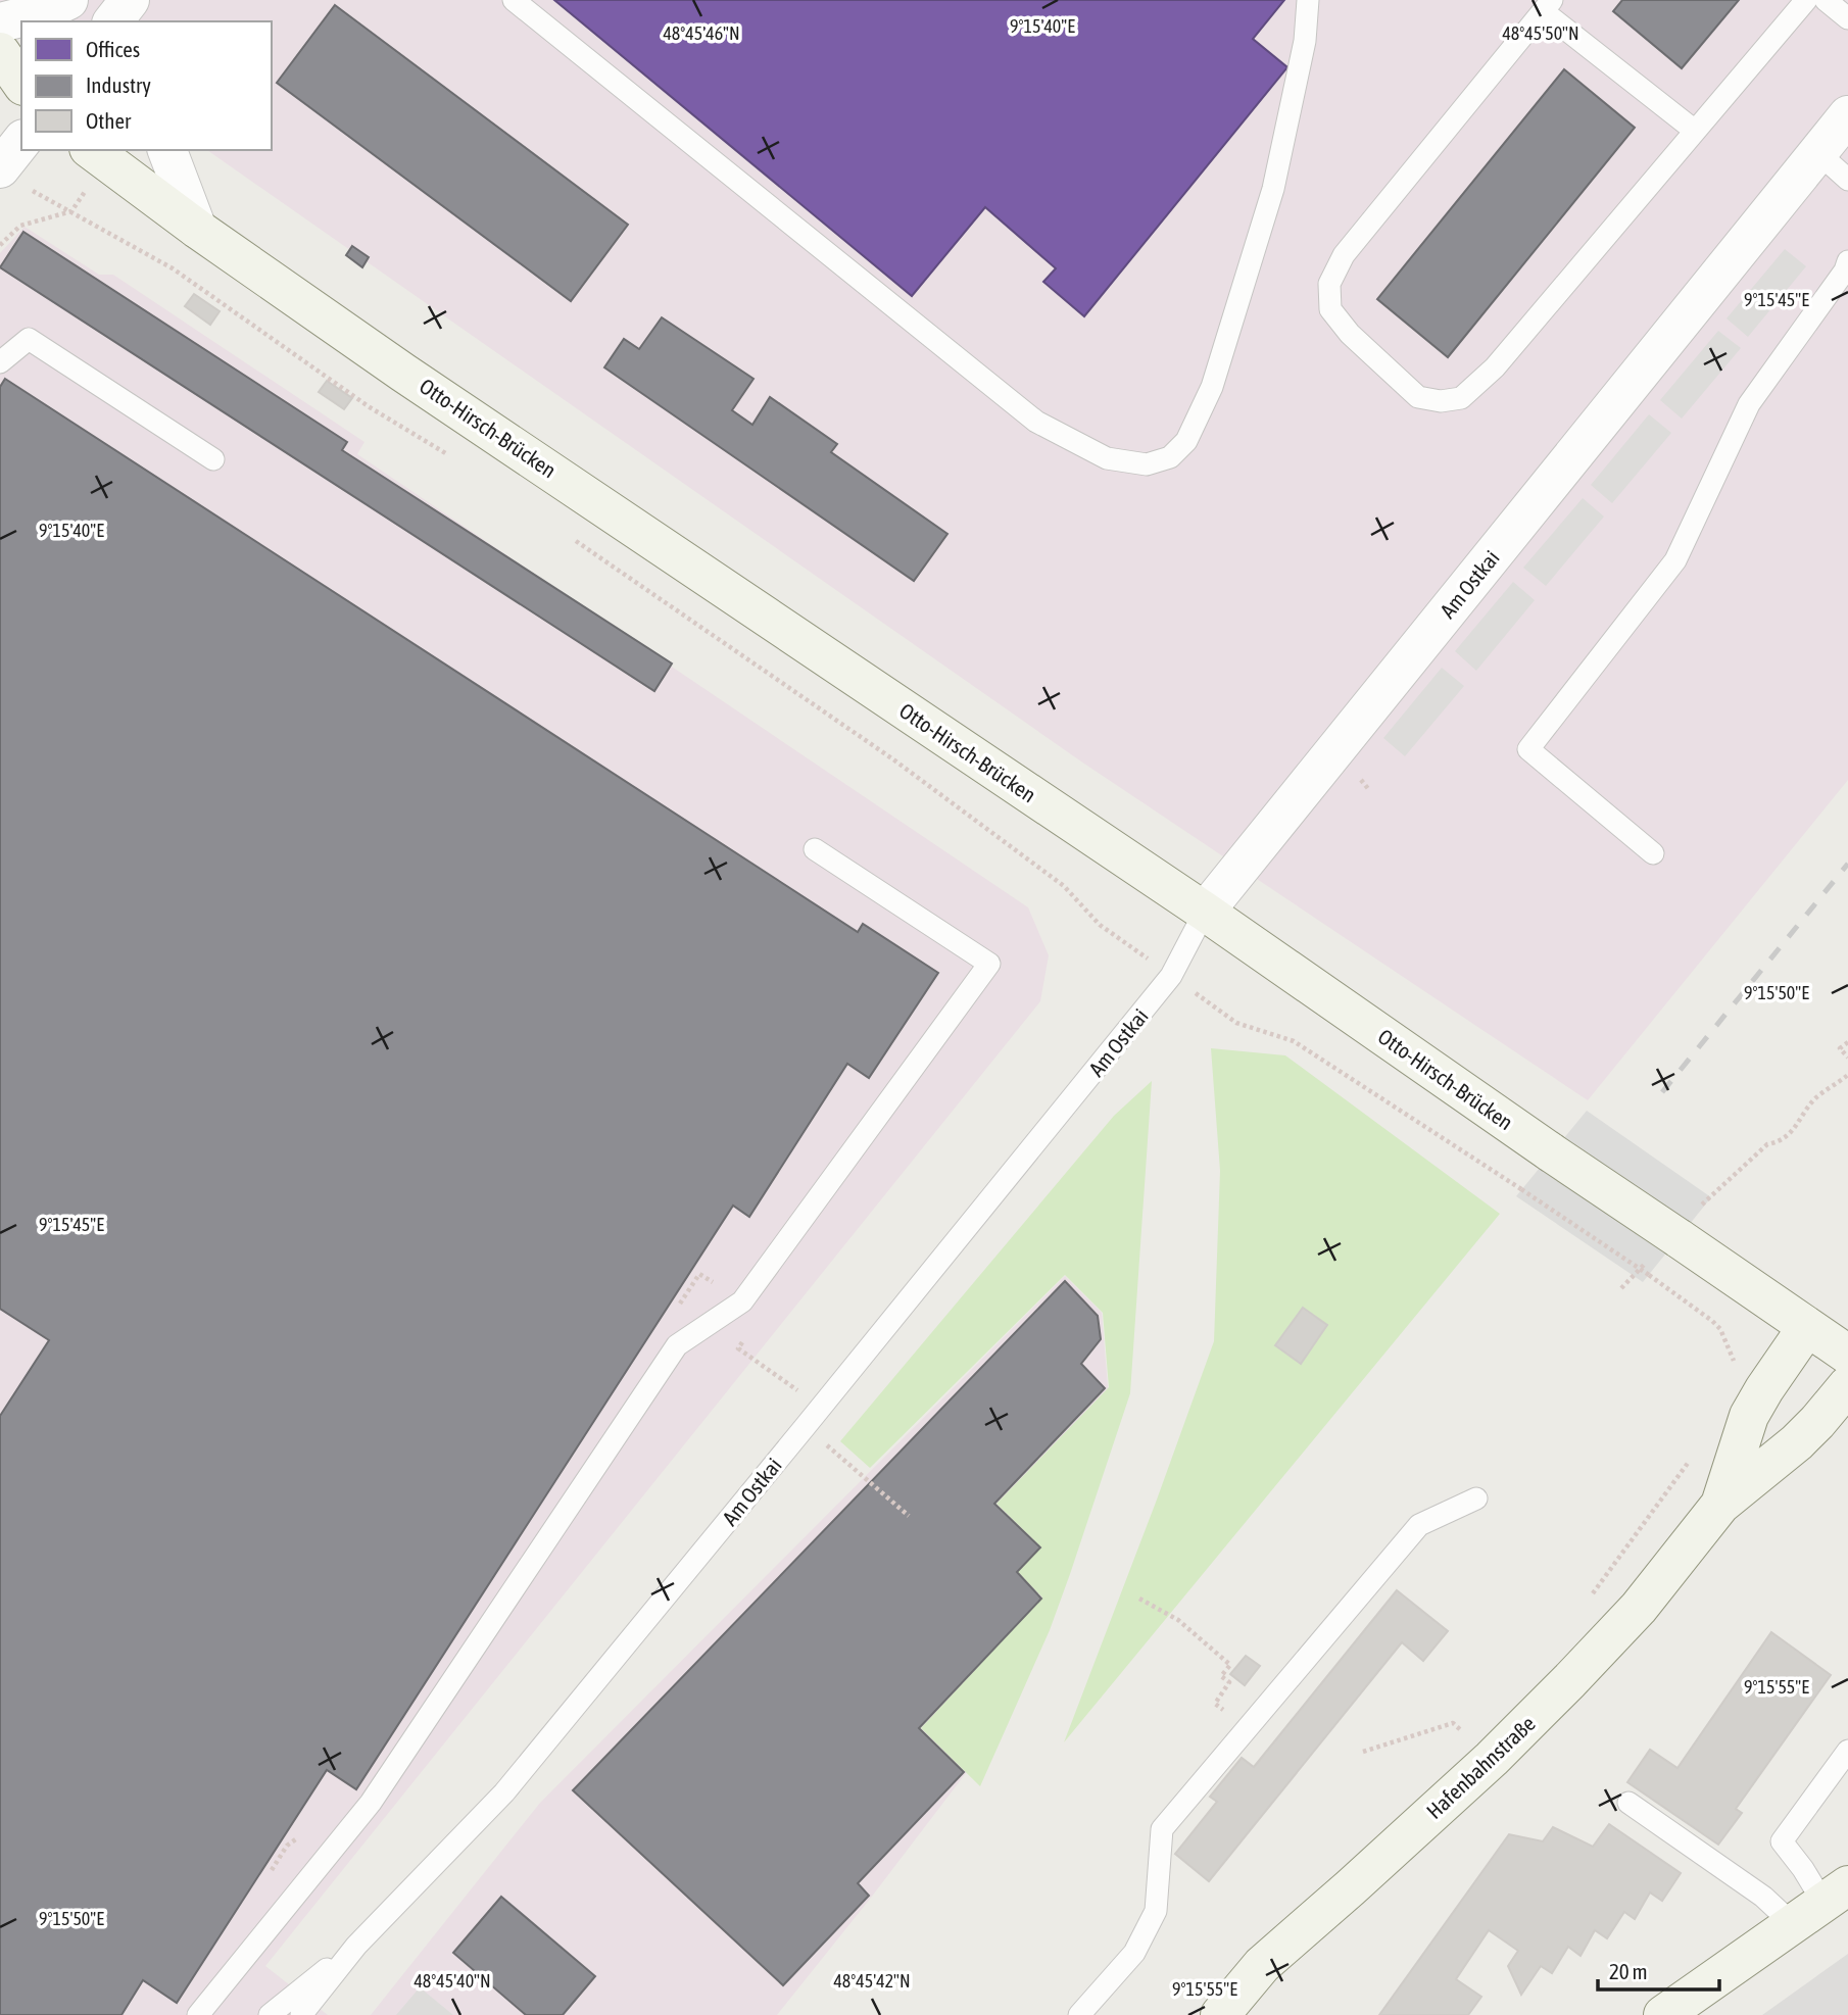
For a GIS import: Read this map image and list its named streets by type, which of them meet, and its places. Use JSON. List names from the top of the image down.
{
  "streets": {
    "main road": ["Otto-Hirsch-Brücken", "Hafenbahnstraße"],
    "street": ["Am Ostkai"]
  },
  "crossings": [
    ["Otto-Hirsch-Brücken", "Am Ostkai"],
    ["Otto-Hirsch-Brücken", "Hafenbahnstraße"]
  ],
  "legend": ["Offices", "Industry", "Other"],
  "scale_bar": "20 m",
  "coordinates": [
    "9°15'40\"E",
    "48°45'46\"N",
    "48°45'50\"N",
    "9°15'45\"E",
    "9°15'50\"E",
    "9°15'55\"E",
    "48°45'40\"N",
    "48°45'42\"N"
  ]
}
